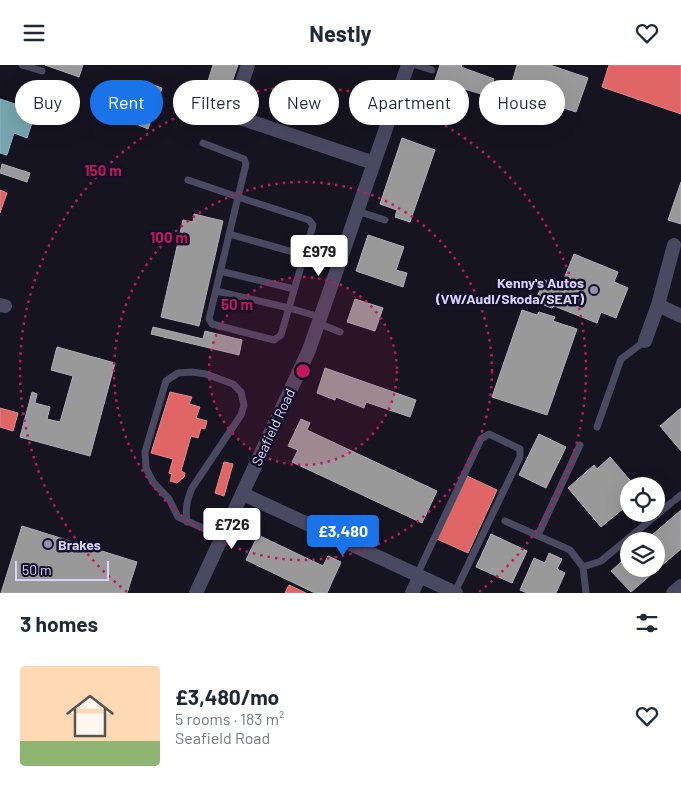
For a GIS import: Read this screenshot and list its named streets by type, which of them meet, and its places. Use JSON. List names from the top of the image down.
{
  "streets": {
    "street": ["Seafield Road"]
  },
  "places": ["Kenny's Autos (VW/Audi/Skoda/SEAT)", "Brakes"],
  "scale_bar": "50 m",
  "page": {
    "header": "Nestly",
    "chip": [
      "Buy",
      "Rent",
      "Filters",
      "New",
      "Apartment",
      "House"
    ],
    "price": ["£979", "£726", "£3,480"],
    "scale": "50 m",
    "heading": "3 homes",
    "list": [
      {
        "name": "£3,480/mo",
        "note": "5 rooms · 183 m² · Seafield Road"
      }
    ]
  },
  "rings": ["150 m", "100 m", "50 m"]
}
